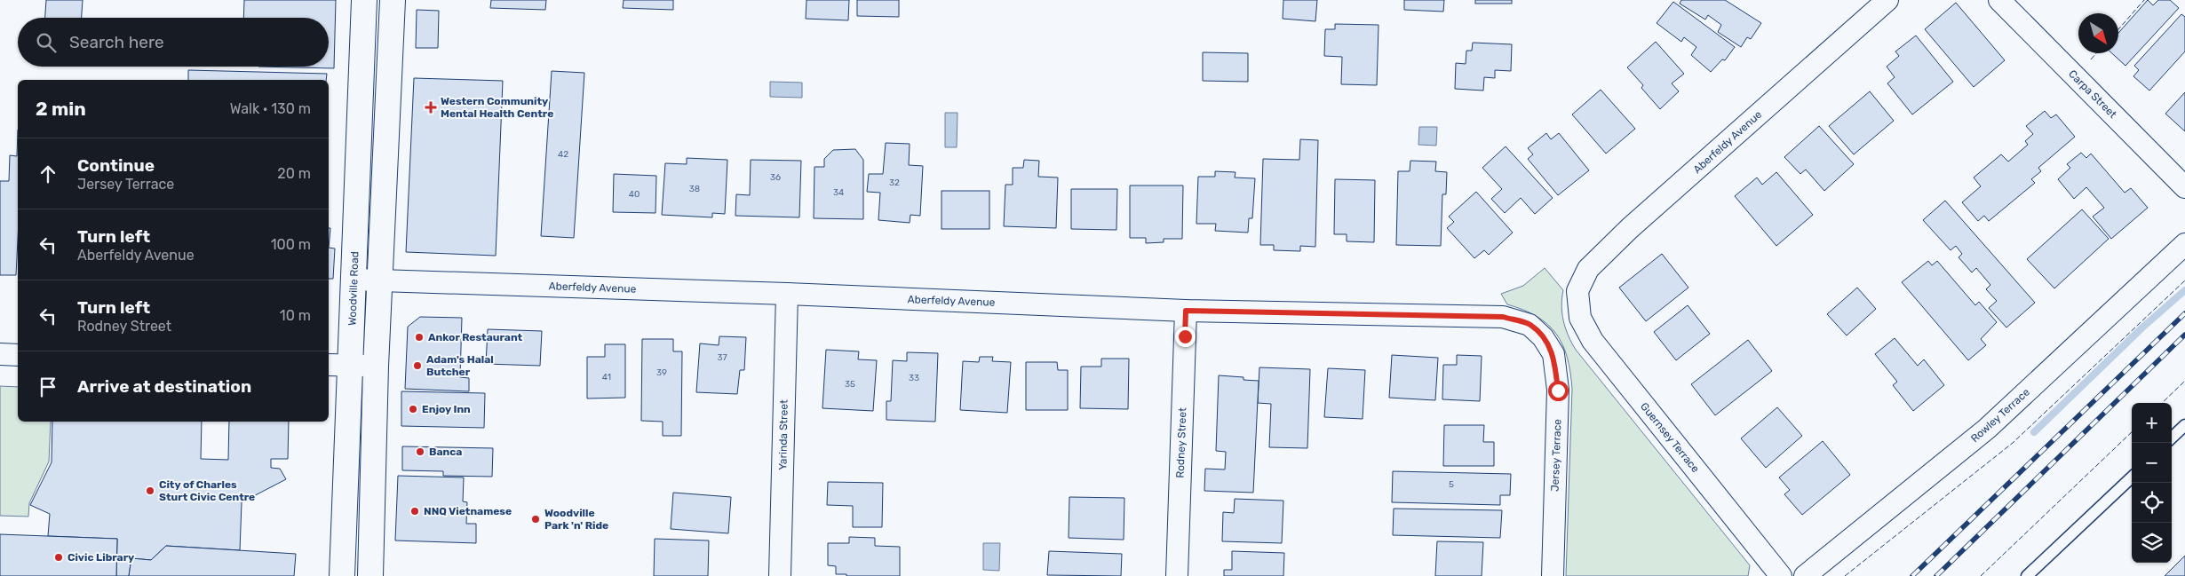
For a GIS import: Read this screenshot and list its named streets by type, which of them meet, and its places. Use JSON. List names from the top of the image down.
{
  "streets": {
    "main road": ["Woodville Road"],
    "street": [
      "Carpa Street",
      "Aberfeldy Avenue",
      "Rowley Terrace",
      "Yarinda Street",
      "Guernsey Terrace",
      "Rodney Street",
      "Jersey Terrace"
    ]
  },
  "crossings": [
    ["Aberfeldy Avenue", "Woodville Road"],
    ["Aberfeldy Avenue", "Yarinda Street"],
    ["Aberfeldy Avenue", "Guernsey Terrace"],
    ["Aberfeldy Avenue", "Rodney Street"],
    ["Aberfeldy Avenue", "Jersey Terrace"]
  ],
  "places": {
    "health": ["Western Community Mental Health Centre"],
    "other": [
      "Ankor Restaurant",
      "Adam's Halal Butcher",
      "Enjoy Inn",
      "Banca",
      "City of Charles Sturt Civic Centre",
      "NNQ Vietnamese",
      "Woodville Park 'n' Ride",
      "Civic Library"
    ]
  },
  "house_numbers": [
    "42",
    "36",
    "32",
    "38",
    "34",
    "40",
    "37",
    "39",
    "41",
    "33",
    "35",
    "5"
  ],
  "north": "bottom right",
  "page": {
    "search": "Search here",
    "heading": ["2 min", "Walk · 130 m"],
    "list": [
      ["Continue", "Jersey Terrace", "20 m"],
      ["Turn left", "Aberfeldy Avenue", "100 m"],
      ["Turn left", "Rodney Street", "10 m"],
      "Arrive at destination"
    ],
    "map_buttons": ["+", "−"]
  }
}
